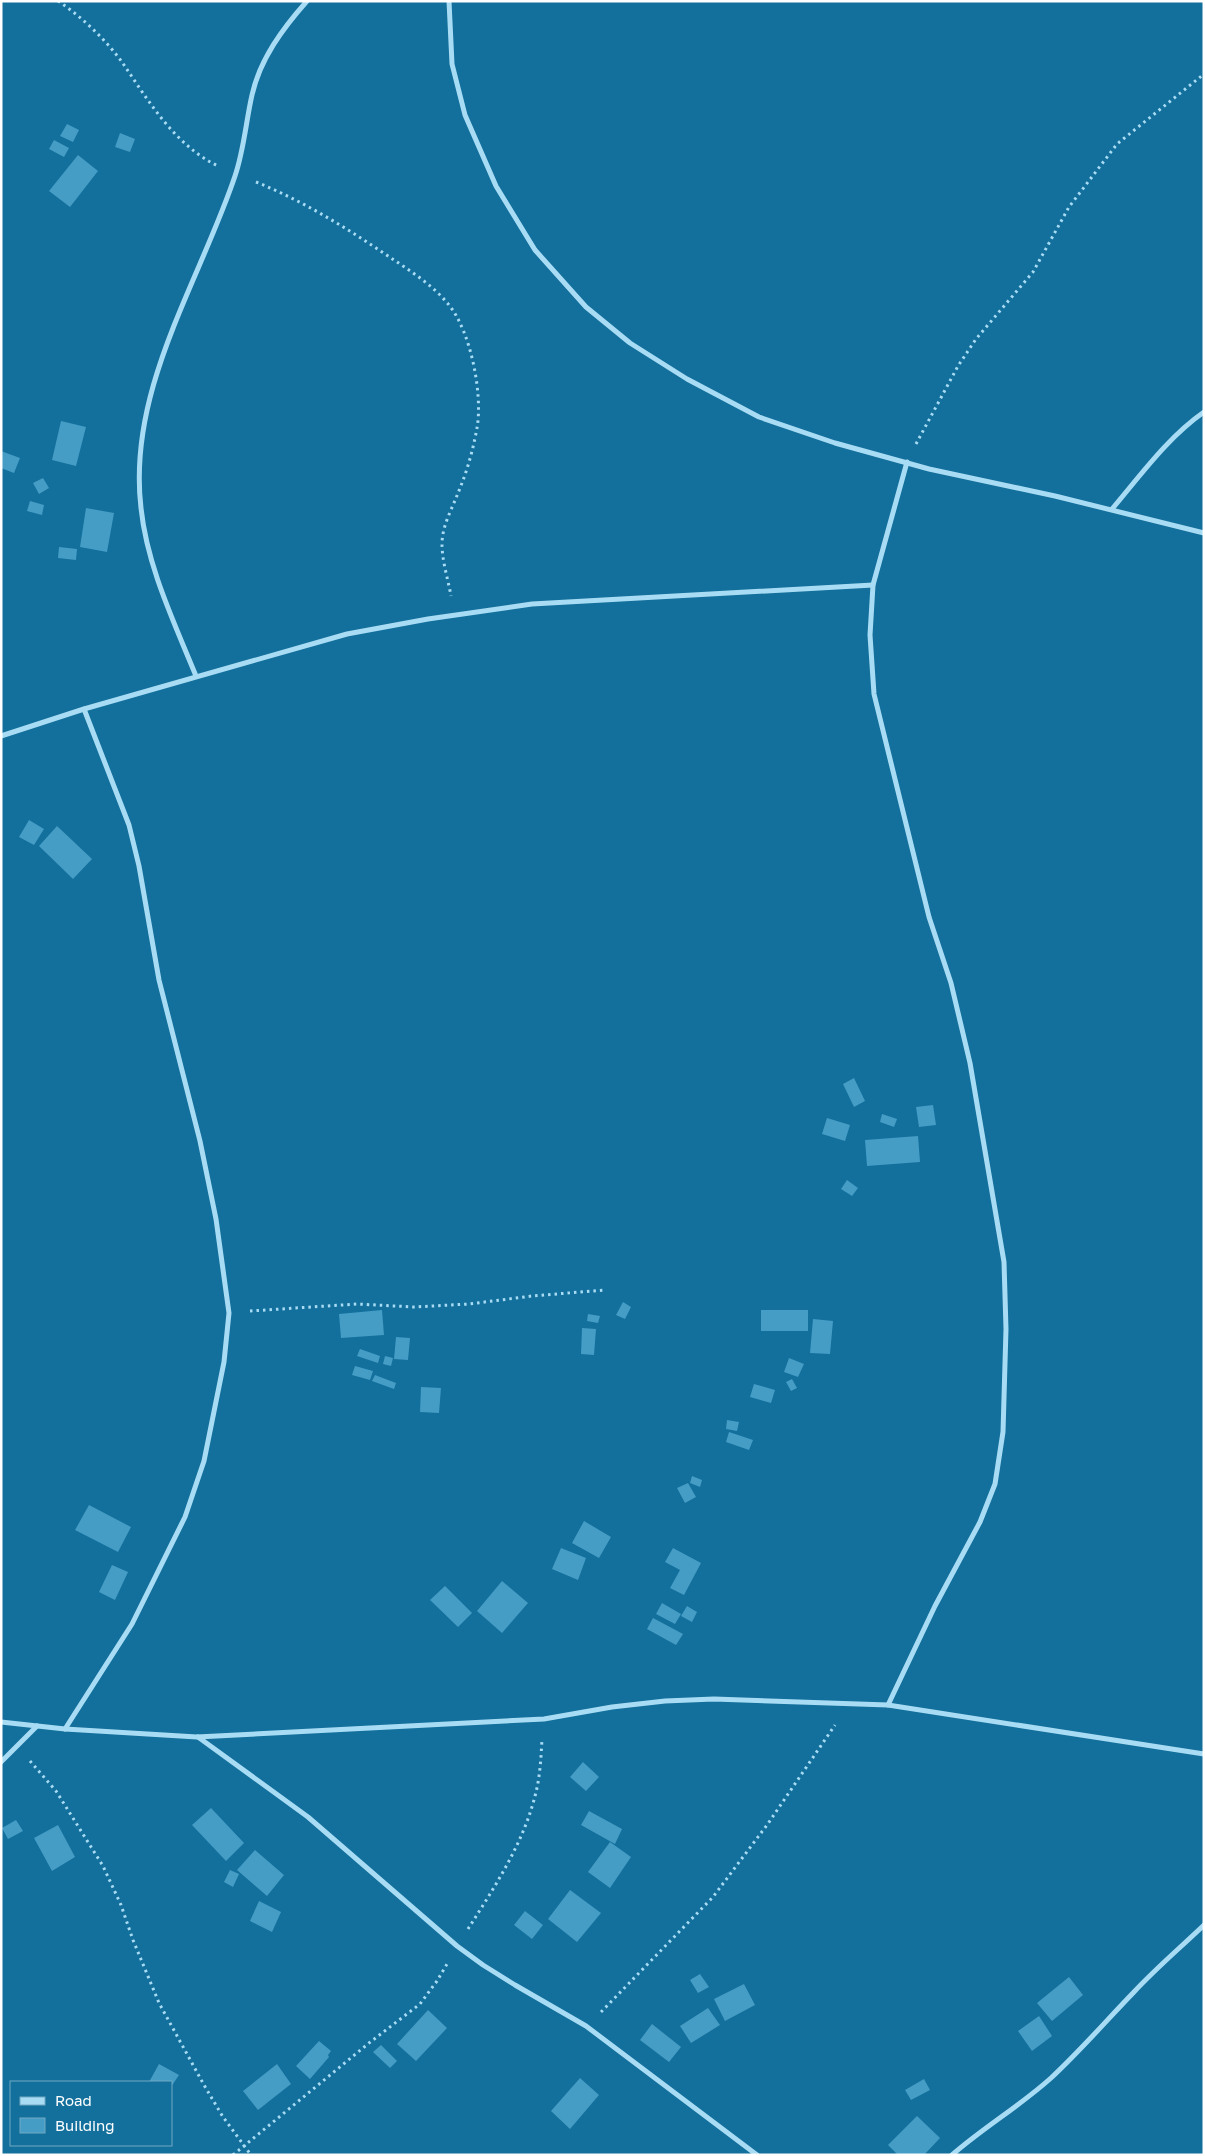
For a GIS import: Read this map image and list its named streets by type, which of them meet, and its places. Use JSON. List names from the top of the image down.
{
  "legend": ["Road", "Building"]
}
